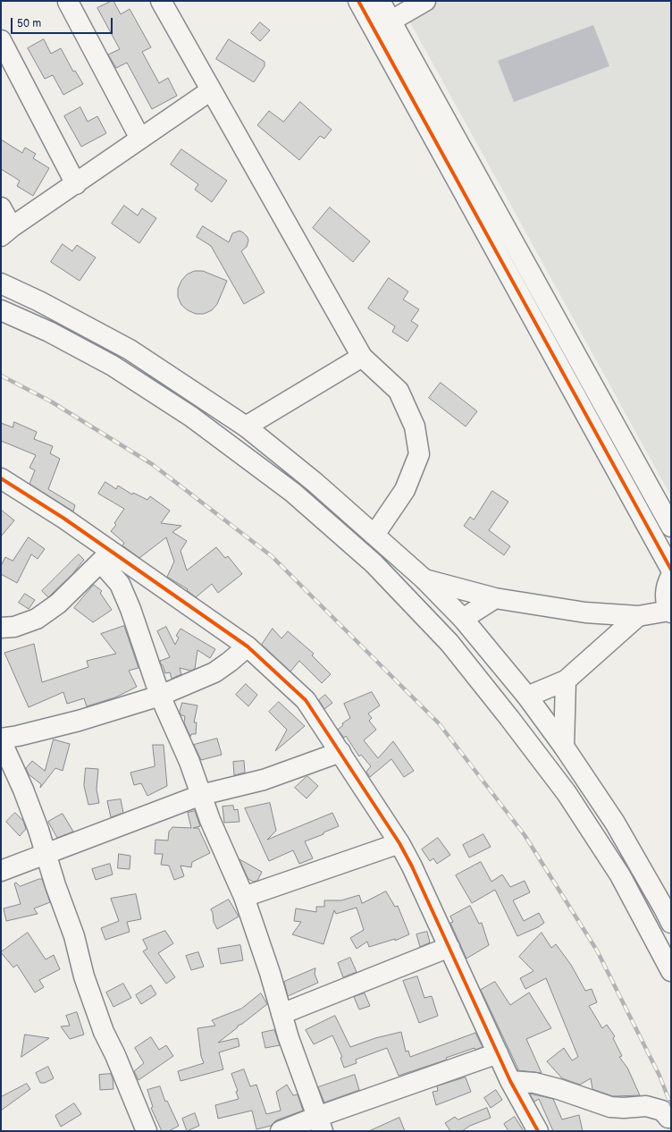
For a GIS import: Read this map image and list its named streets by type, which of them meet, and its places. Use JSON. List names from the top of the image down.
{
  "scale_bar": "50 m"
}
